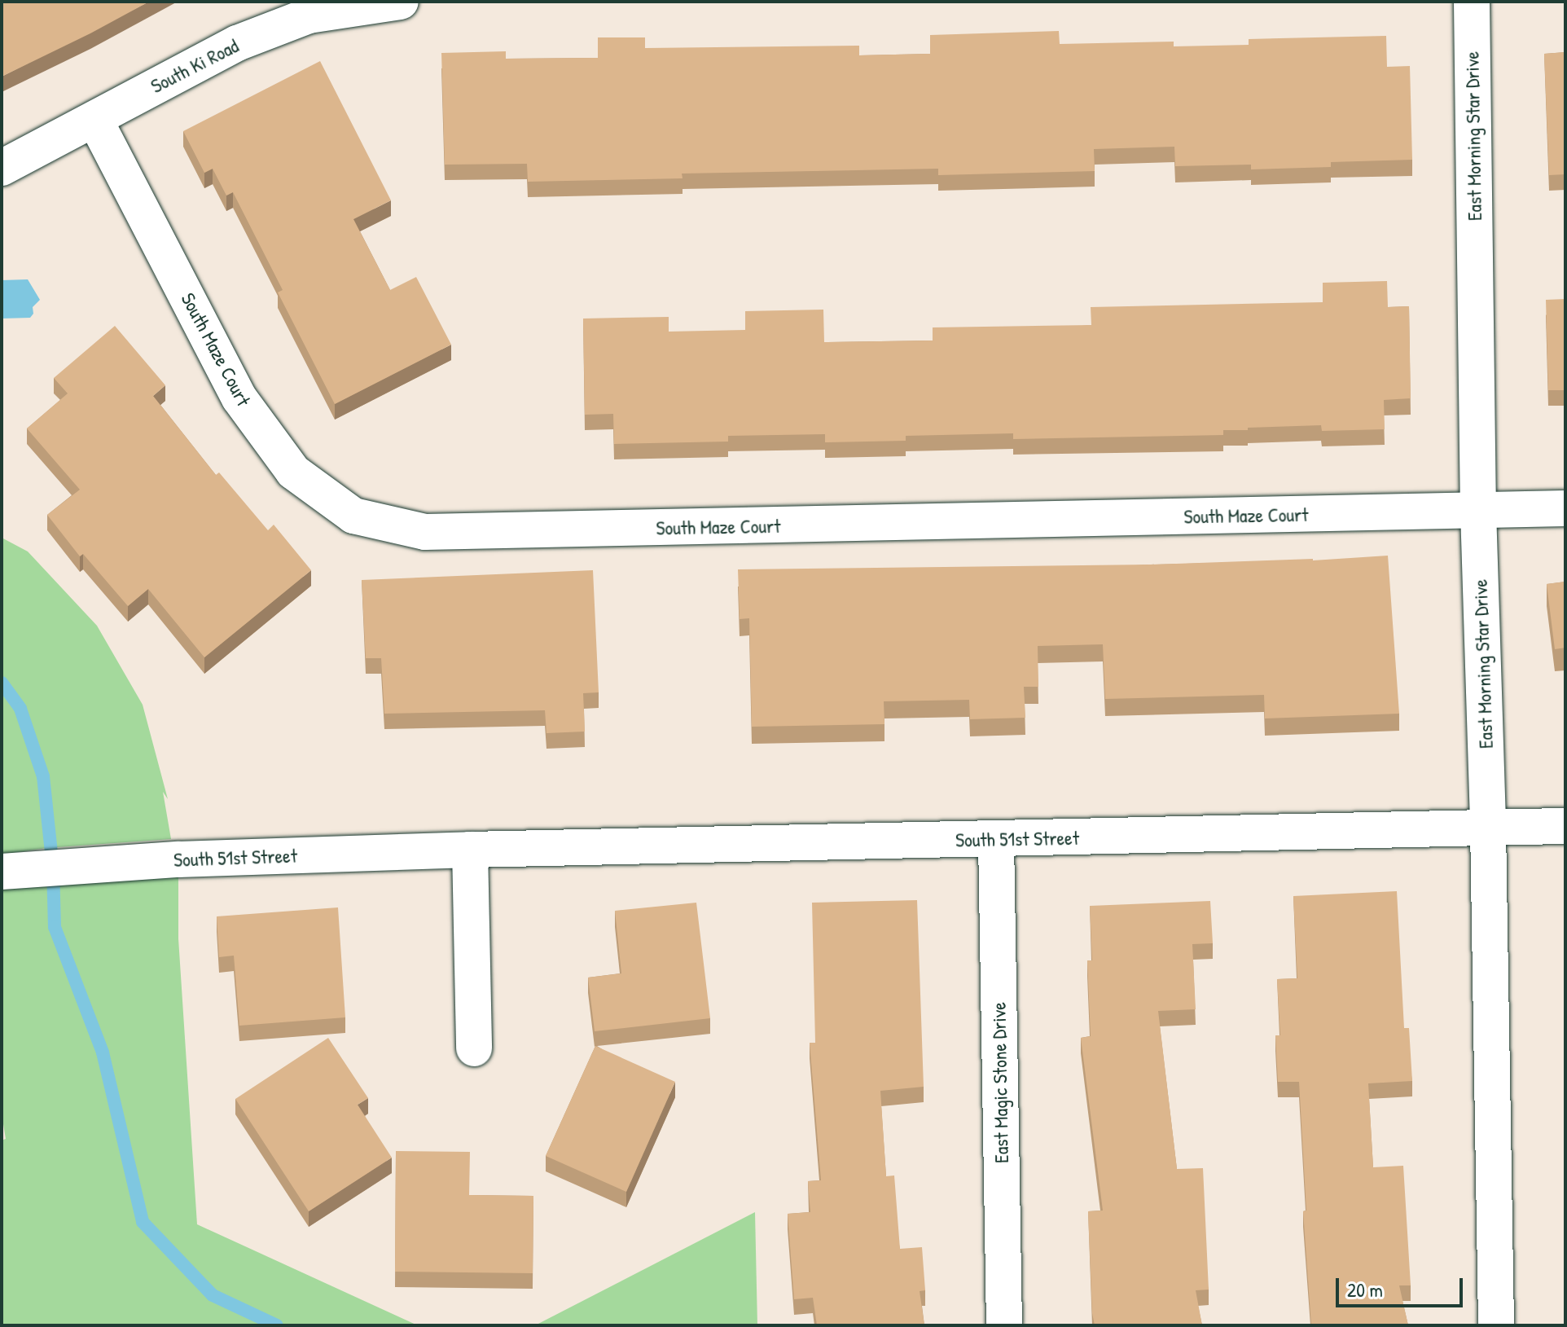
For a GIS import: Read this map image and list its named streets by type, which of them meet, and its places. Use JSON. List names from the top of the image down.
{
  "streets": {
    "street": [
      "South Ki Road",
      "East Morning Star Drive",
      "South Maze Court",
      "South 51st Street",
      "East Magic Stone Drive"
    ]
  },
  "crossings": [
    ["South Ki Road", "South Maze Court"],
    ["East Morning Star Drive", "South Maze Court"],
    ["East Morning Star Drive", "South 51st Street"],
    ["South 51st Street", "East Magic Stone Drive"]
  ],
  "scale_bar": "20 m"
}
